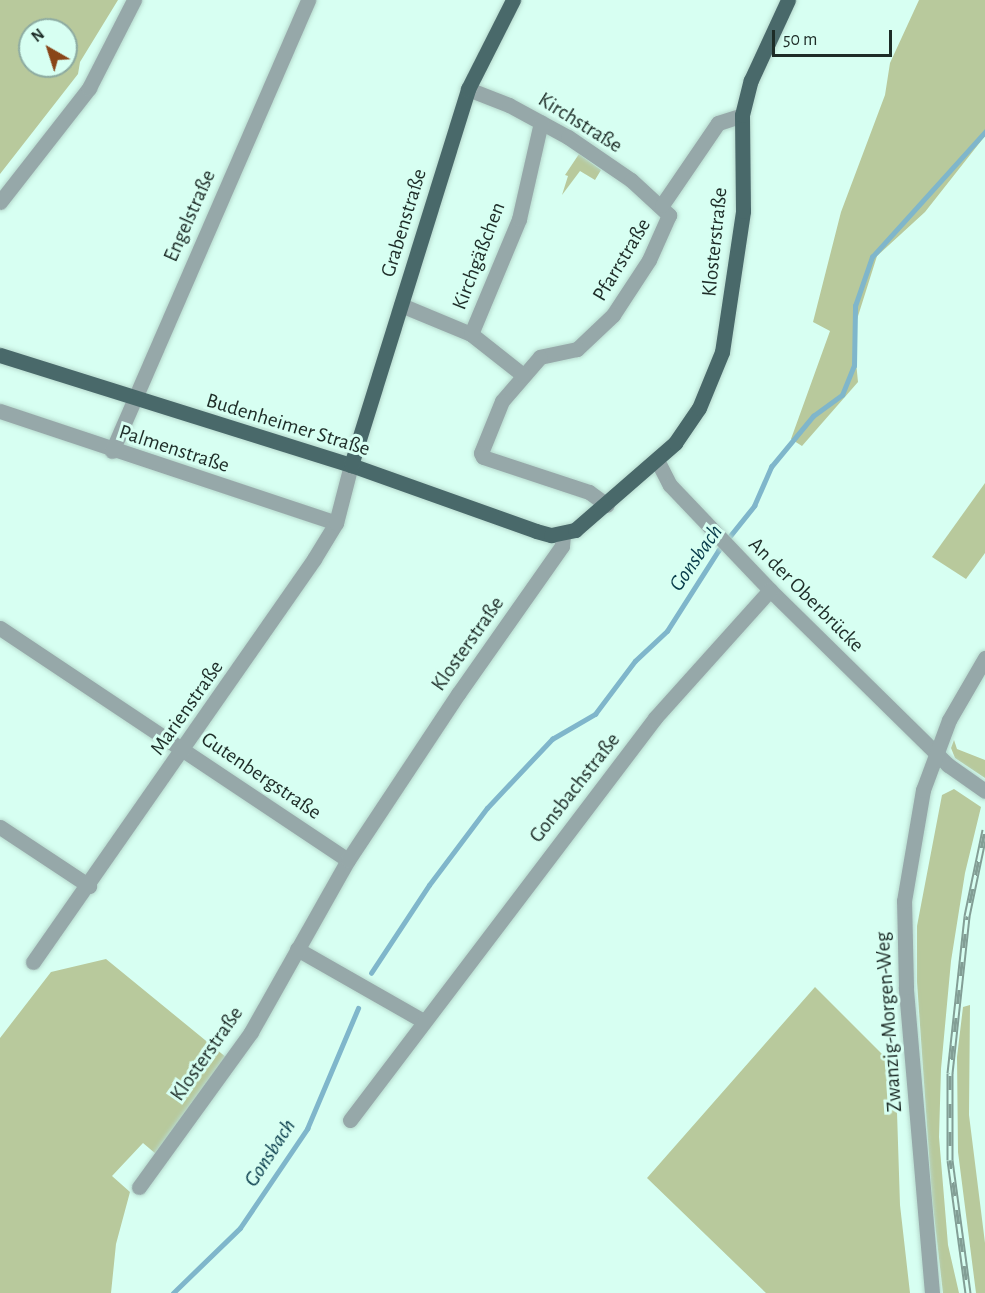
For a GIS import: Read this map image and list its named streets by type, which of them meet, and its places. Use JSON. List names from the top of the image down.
{
  "streets": {
    "main road": ["Grabenstraße", "Klosterstraße", "Budenheimer Straße"],
    "street": [
      "Kirchstraße",
      "Engelstraße",
      "Kirchgäßchen",
      "Pfarrstraße",
      "Palmenstraße",
      "An der Oberbrücke",
      "Marienstraße",
      "Gutenbergstraße",
      "Gonsbachstraße",
      "Zwanzig-Morgen-Weg"
    ]
  },
  "crossings": [
    ["Kirchstraße", "Grabenstraße"],
    ["Kirchstraße", "Kirchgäßchen"],
    ["Kirchstraße", "Pfarrstraße"],
    ["Engelstraße", "Budenheimer Straße"],
    ["Engelstraße", "Palmenstraße"],
    ["Grabenstraße", "Budenheimer Straße"],
    ["Grabenstraße", "Marienstraße"],
    ["Klosterstraße", "Pfarrstraße"],
    ["Klosterstraße", "Budenheimer Straße"],
    ["Klosterstraße", "An der Oberbrücke"],
    ["Klosterstraße", "Gutenbergstraße"],
    ["Budenheimer Straße", "Marienstraße"],
    ["Palmenstraße", "Marienstraße"],
    ["An der Oberbrücke", "Gonsbachstraße"],
    ["An der Oberbrücke", "Zwanzig-Morgen-Weg"],
    ["Marienstraße", "Gutenbergstraße"]
  ],
  "water": ["Gonsbach"],
  "scale_bar": "50 m",
  "north": "top left"
}
